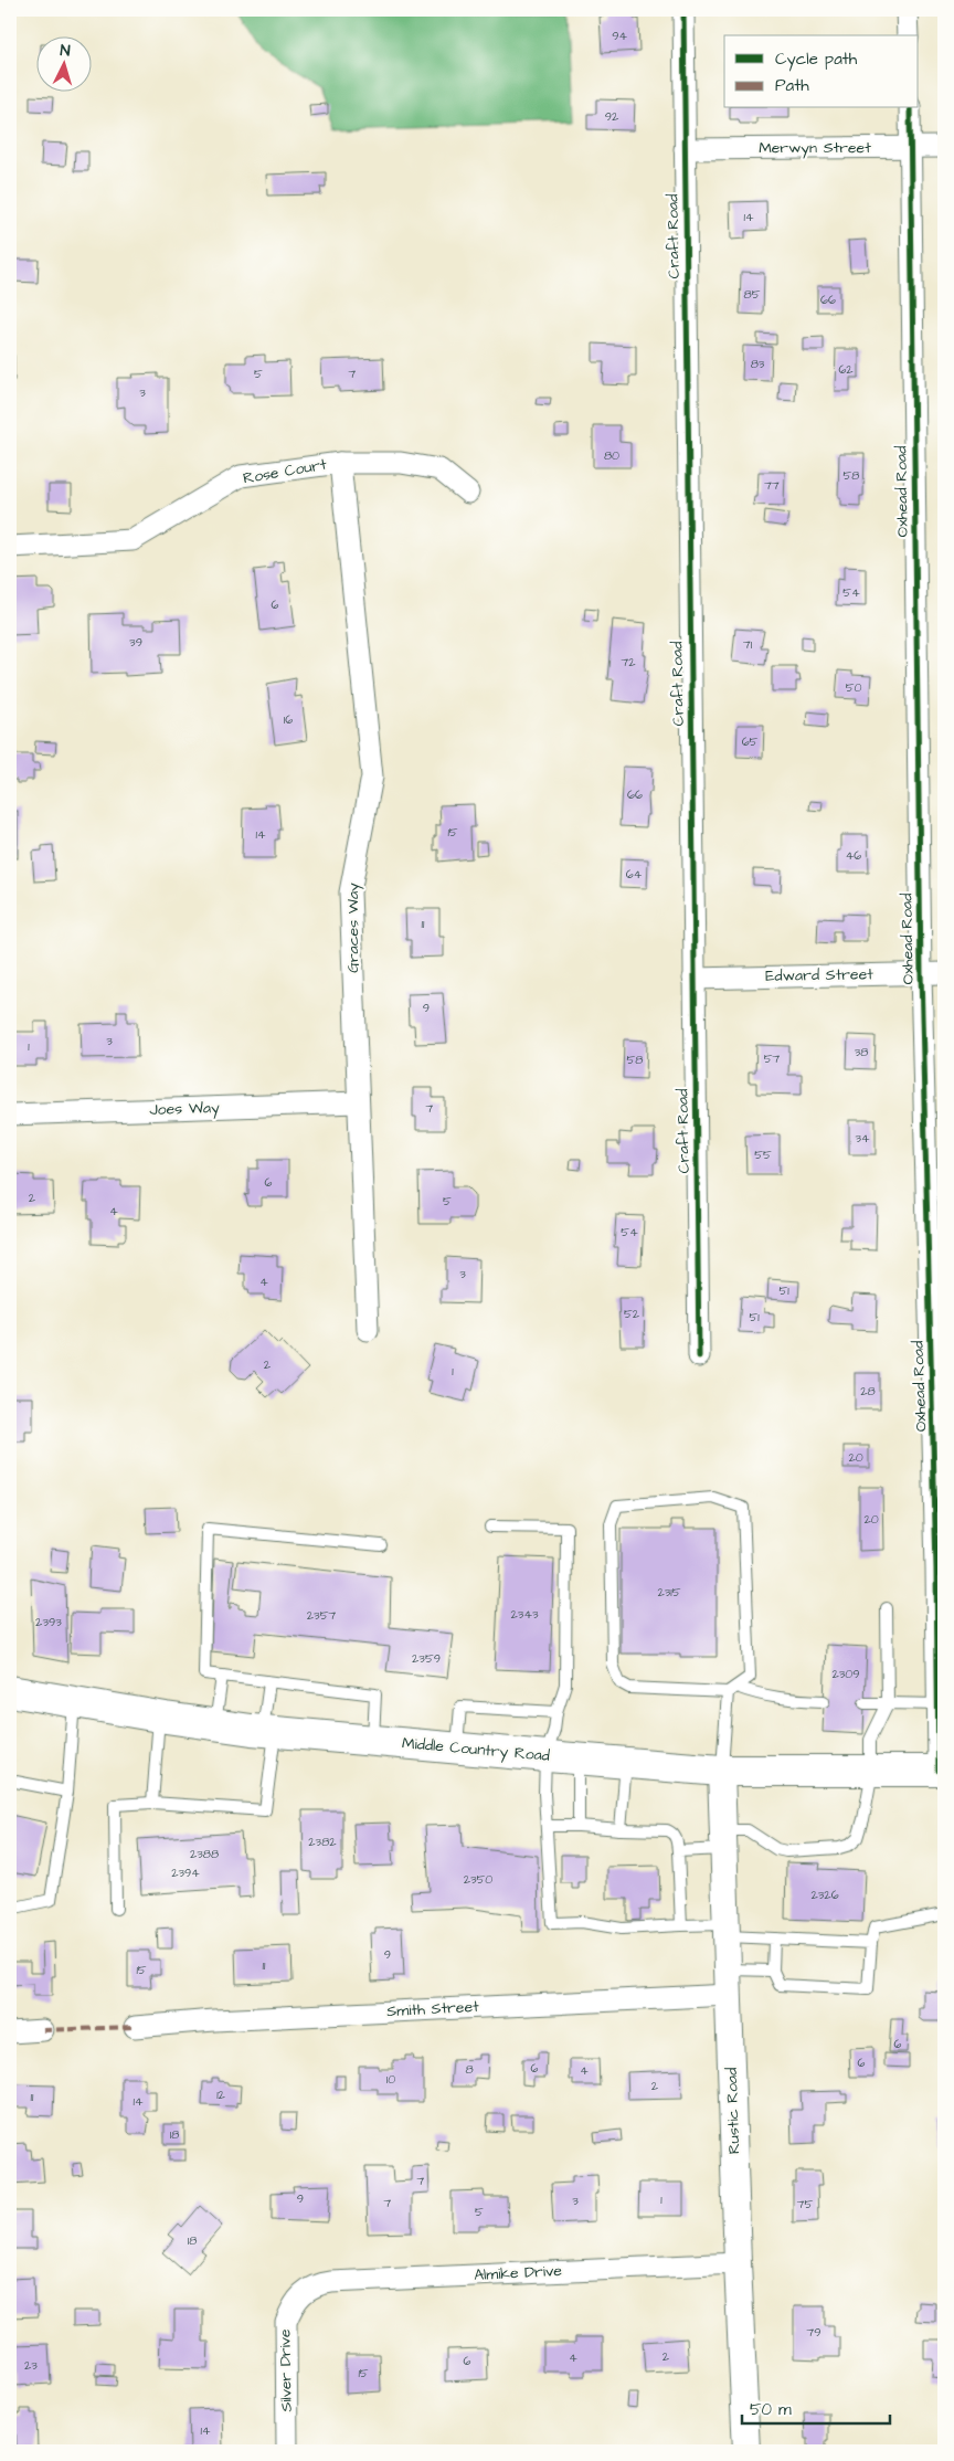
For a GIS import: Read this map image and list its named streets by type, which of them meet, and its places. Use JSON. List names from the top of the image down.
{
  "streets": {
    "main road": ["Middle Country Road"],
    "street": [
      "Merwyn Street",
      "Craft Road",
      "Rose Court",
      "Oxhead Road",
      "Graces Way",
      "Edward Street",
      "Joes Way",
      "Smith Street",
      "Rustic Road",
      "Almike Drive",
      "Silver Drive"
    ]
  },
  "crossings": [
    ["Merwyn Street", "Craft Road"],
    ["Merwyn Street", "Oxhead Road"],
    ["Craft Road", "Edward Street"],
    ["Rose Court", "Graces Way"],
    ["Oxhead Road", "Edward Street"],
    ["Oxhead Road", "Middle Country Road"],
    ["Graces Way", "Joes Way"],
    ["Middle Country Road", "Rustic Road"],
    ["Smith Street", "Rustic Road"],
    ["Rustic Road", "Almike Drive"],
    ["Almike Drive", "Silver Drive"]
  ],
  "house_numbers": [
    "94",
    "92",
    "14",
    "85",
    "66",
    "83",
    "62",
    "5",
    "7",
    "3",
    "80",
    "58",
    "77",
    "54",
    "6",
    "39",
    "71",
    "72",
    "50",
    "16",
    "65",
    "66",
    "15",
    "14",
    "46",
    "64",
    "11",
    "9",
    "3",
    "1",
    "38",
    "57",
    "58",
    "7",
    "34",
    "55",
    "6",
    "2",
    "5",
    "4",
    "54",
    "3",
    "4",
    "51",
    "52",
    "51",
    "2",
    "1",
    "28",
    "20",
    "20",
    "2315",
    "2343",
    "2357",
    "2393",
    "2359",
    "2309",
    "2382",
    "2388",
    "2394",
    "2350",
    "2326",
    "9",
    "11",
    "15",
    "6",
    "6",
    "6",
    "8",
    "4",
    "10",
    "2",
    "12",
    "11",
    "14",
    "18",
    "7",
    "9",
    "1",
    "3",
    "7",
    "75",
    "5",
    "18",
    "79",
    "2",
    "4",
    "6",
    "23",
    "15",
    "14"
  ],
  "legend": ["Cycle path", "Path"],
  "scale_bar": "50 m",
  "north": "top"
}
